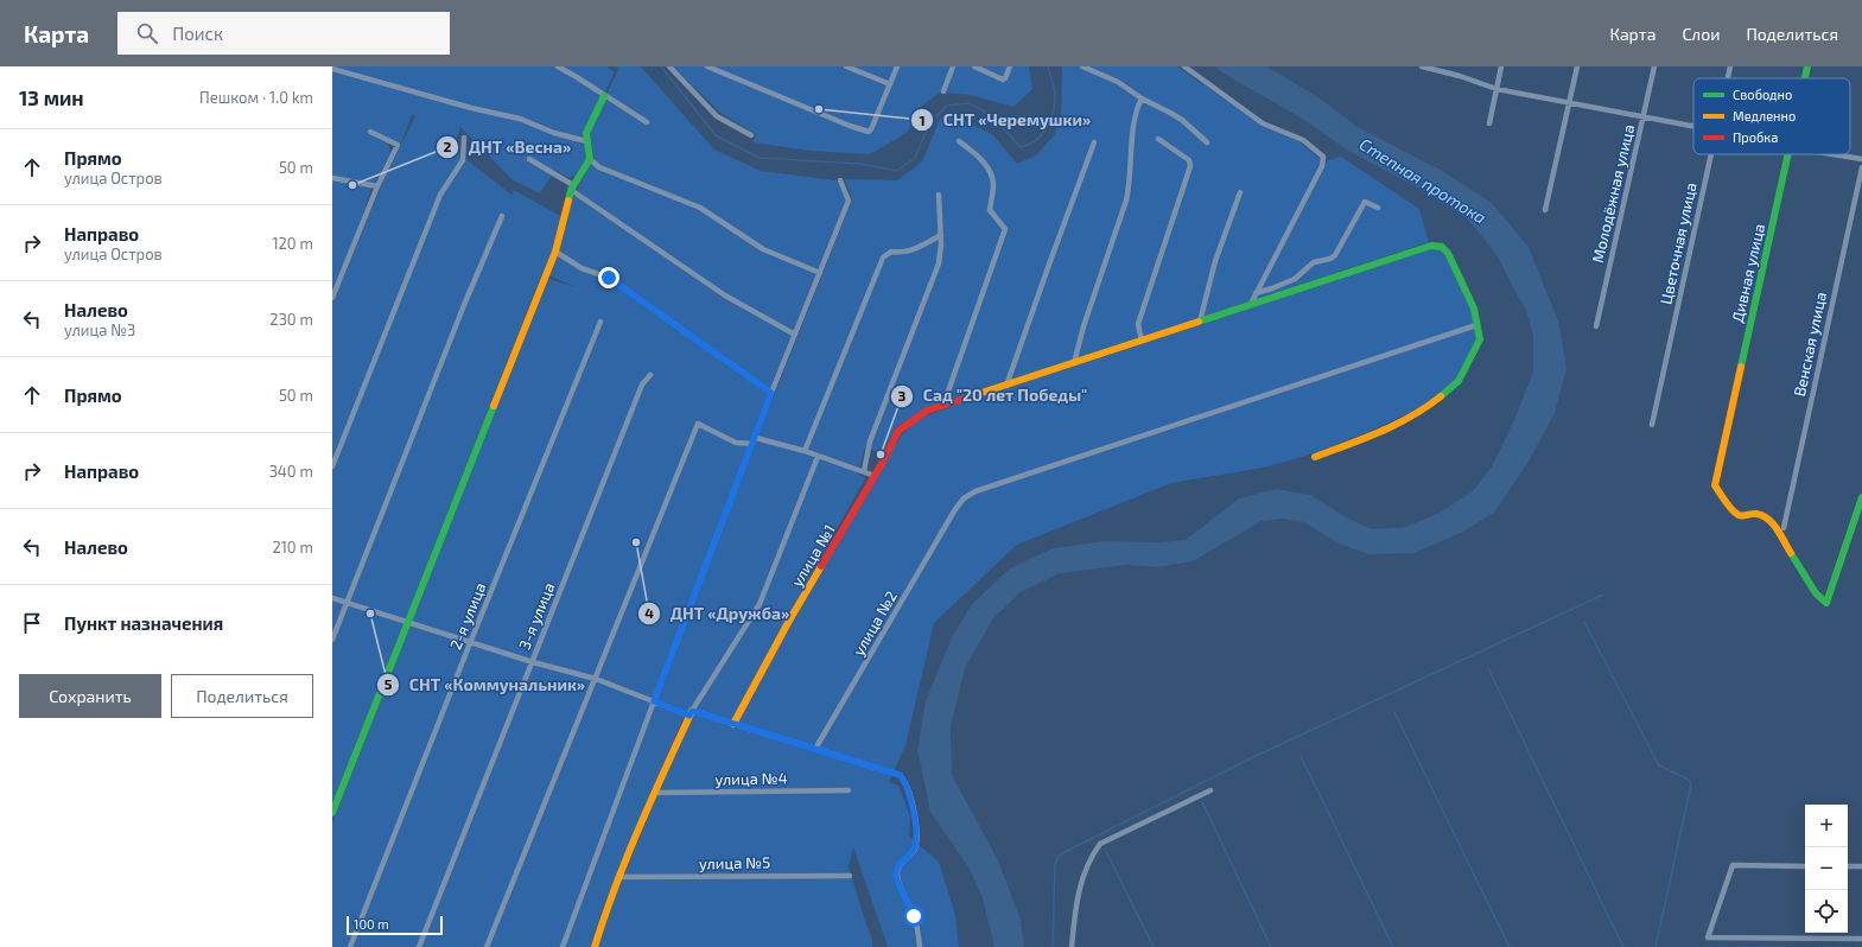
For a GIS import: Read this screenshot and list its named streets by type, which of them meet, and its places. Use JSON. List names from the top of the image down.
{
  "streets": {
    "street": [
      "Молодёжная улица",
      "Цветочная улица",
      "Дивная улица",
      "Венская улица",
      "улица №1",
      "2-я улица",
      "3-я улица",
      "улица №2",
      "улица №4",
      "улица №5"
    ]
  },
  "crossings": [
    ["улица №1", "улица №2"]
  ],
  "water": ["Степная протока"],
  "places": [
    "СНТ «Черемушки»",
    "ДНТ «Весна»",
    "Сад \"20 лет Победы\"",
    "ДНТ «Дружба»",
    "СНТ «Коммунальник»"
  ],
  "legend": ["Свободно", "Медленно", "Пробка"],
  "scale_bar": "100 m",
  "page": {
    "header": "Карта",
    "search": "Поиск",
    "nav": ["Карта", "Слои", "Поделиться"],
    "heading": ["13 мин", "Пешком · 1.0 km"],
    "list": [
      ["Прямо", "улица Остров", "50 m"],
      ["Направо", "улица Остров", "120 m"],
      ["Налево", "улица №3", "230 m"],
      ["Прямо", "50 m"],
      ["Направо", "340 m"],
      ["Налево", "210 m"],
      "Пункт назначения"
    ],
    "buttons": ["Сохранить", "Поделиться"],
    "map_buttons": ["+", "−"],
    "scale": "100 m"
  }
}
